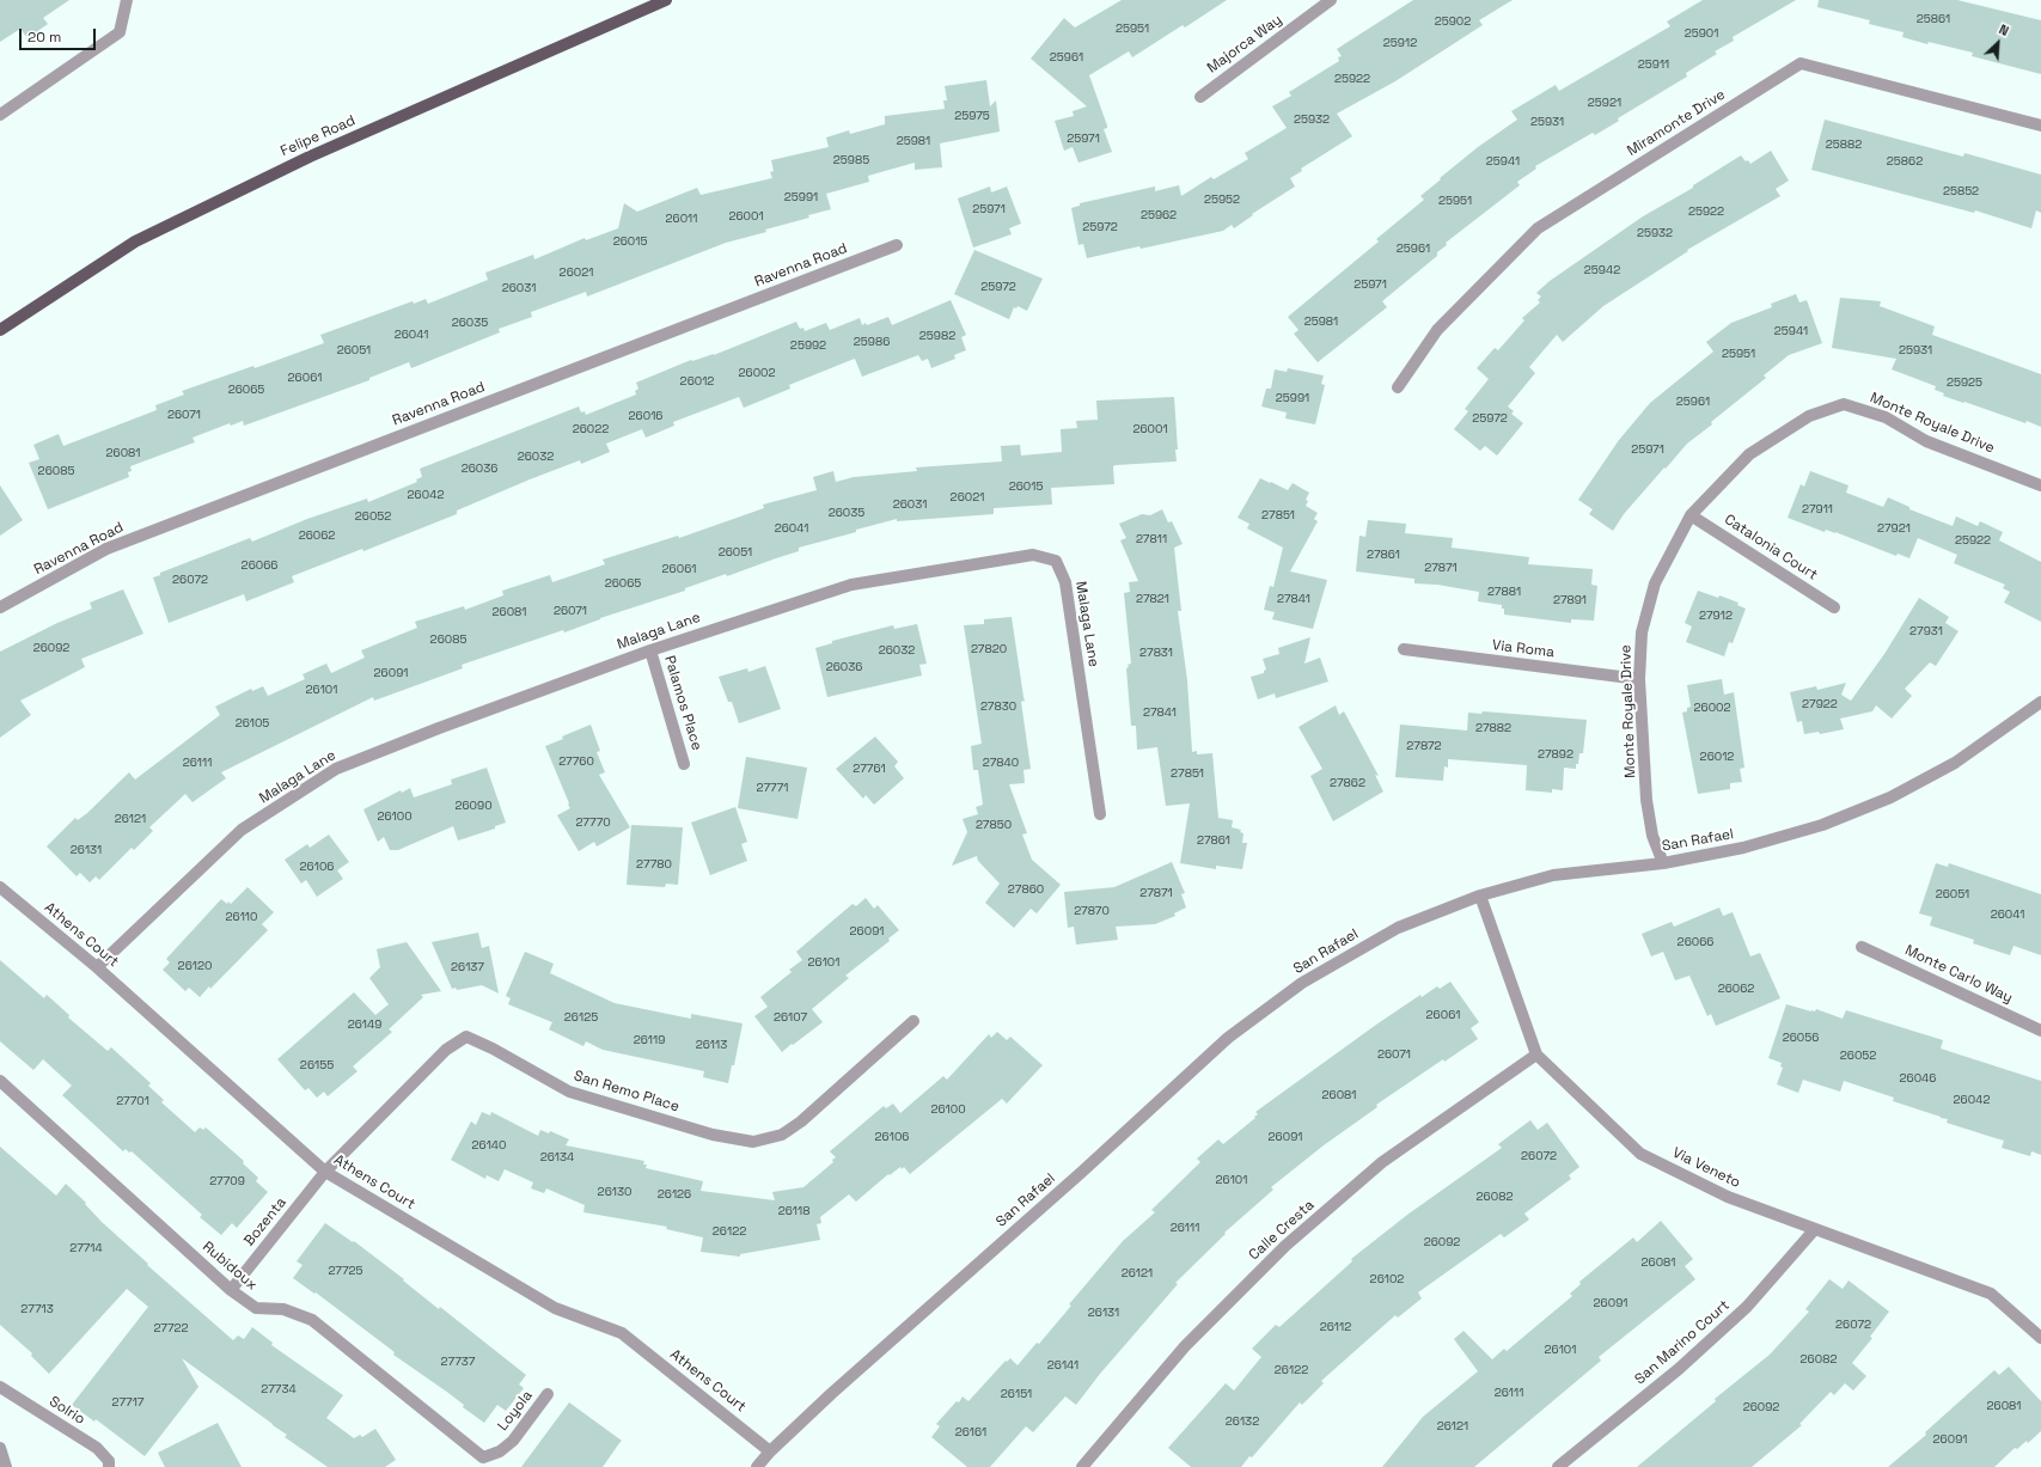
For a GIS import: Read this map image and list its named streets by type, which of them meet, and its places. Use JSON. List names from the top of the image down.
{
  "streets": {
    "main road": ["Felipe Road"],
    "street": [
      "Majorca Way",
      "Miramonte Drive",
      "Ravenna Road",
      "Monte Royale Drive",
      "Catalonia Court",
      "Malaga Lane",
      "Via Roma",
      "Palamos Place",
      "San Rafael",
      "Athens Court",
      "Monte Carlo Way",
      "San Remo Place",
      "Via Veneto",
      "Bozenta",
      "Calle Cresta",
      "Rubidoux",
      "San Marino Court",
      "Solrio",
      "Loyola"
    ]
  },
  "crossings": [
    ["Monte Royale Drive", "Catalonia Court"],
    ["Monte Royale Drive", "Via Roma"],
    ["Monte Royale Drive", "San Rafael"],
    ["Malaga Lane", "Palamos Place"],
    ["Malaga Lane", "Athens Court"],
    ["San Rafael", "Athens Court"],
    ["San Rafael", "Via Veneto"],
    ["Athens Court", "San Remo Place"],
    ["Athens Court", "Bozenta"],
    ["San Remo Place", "Bozenta"],
    ["Via Veneto", "Calle Cresta"],
    ["Via Veneto", "San Marino Court"],
    ["Bozenta", "Rubidoux"],
    ["Rubidoux", "Loyola"]
  ],
  "house_numbers": [
    "25861",
    "25902",
    "25951",
    "25901",
    "25912",
    "25961",
    "25911",
    "25922",
    "25921",
    "25975",
    "25932",
    "25931",
    "25971",
    "25981",
    "25882",
    "25985",
    "25941",
    "25862",
    "25852",
    "25991",
    "25952",
    "25951",
    "25971",
    "25922",
    "25962",
    "26001",
    "26011",
    "25972",
    "25932",
    "26015",
    "25961",
    "25942",
    "26021",
    "25971",
    "25972",
    "26031",
    "25981",
    "26035",
    "25941",
    "26041",
    "25982",
    "25986",
    "25992",
    "26051",
    "25931",
    "25951",
    "26002",
    "26061",
    "26012",
    "25925",
    "26065",
    "25991",
    "25961",
    "26071",
    "26016",
    "25972",
    "26022",
    "26001",
    "25971",
    "26081",
    "26032",
    "26036",
    "26085",
    "26015",
    "26042",
    "26021",
    "26031",
    "27911",
    "26035",
    "27851",
    "26052",
    "26041",
    "27921",
    "26062",
    "27811",
    "25922",
    "26051",
    "27861",
    "26066",
    "27871",
    "26061",
    "26072",
    "26065",
    "27881",
    "27821",
    "27841",
    "27891",
    "26071",
    "26081",
    "27912",
    "27931",
    "26085",
    "26092",
    "27820",
    "26032",
    "27831",
    "26036",
    "26091",
    "26101",
    "27922",
    "27830",
    "26002",
    "27841",
    "26105",
    "27882",
    "27872",
    "27892",
    "26012",
    "27760",
    "26111",
    "27840",
    "27761",
    "27851",
    "27862",
    "27771",
    "26090",
    "26100",
    "26121",
    "27770",
    "27850",
    "27861",
    "26131",
    "27780",
    "26106",
    "27860",
    "27871",
    "26051",
    "27870",
    "26041",
    "26110",
    "26091",
    "26066",
    "26101",
    "26120",
    "26137",
    "26062",
    "26061",
    "26125",
    "26107",
    "26149",
    "26056",
    "26119",
    "26113",
    "26071",
    "26052",
    "26155",
    "26046",
    "26081",
    "26042",
    "27701",
    "26100",
    "26106",
    "26091",
    "26140",
    "26072",
    "26134",
    "26101",
    "27709",
    "26130",
    "26126",
    "26082",
    "26118",
    "26111",
    "26122",
    "26092",
    "27714",
    "26081",
    "27725",
    "26121",
    "26102",
    "26091",
    "27713",
    "26131",
    "26072",
    "26112",
    "27722",
    "26101",
    "26082",
    "27737",
    "26141",
    "26122",
    "27734",
    "26111",
    "26151",
    "27717",
    "26081",
    "26092",
    "26132",
    "26121",
    "26161",
    "26091"
  ],
  "scale_bar": "20 m",
  "north": "top right"
}
